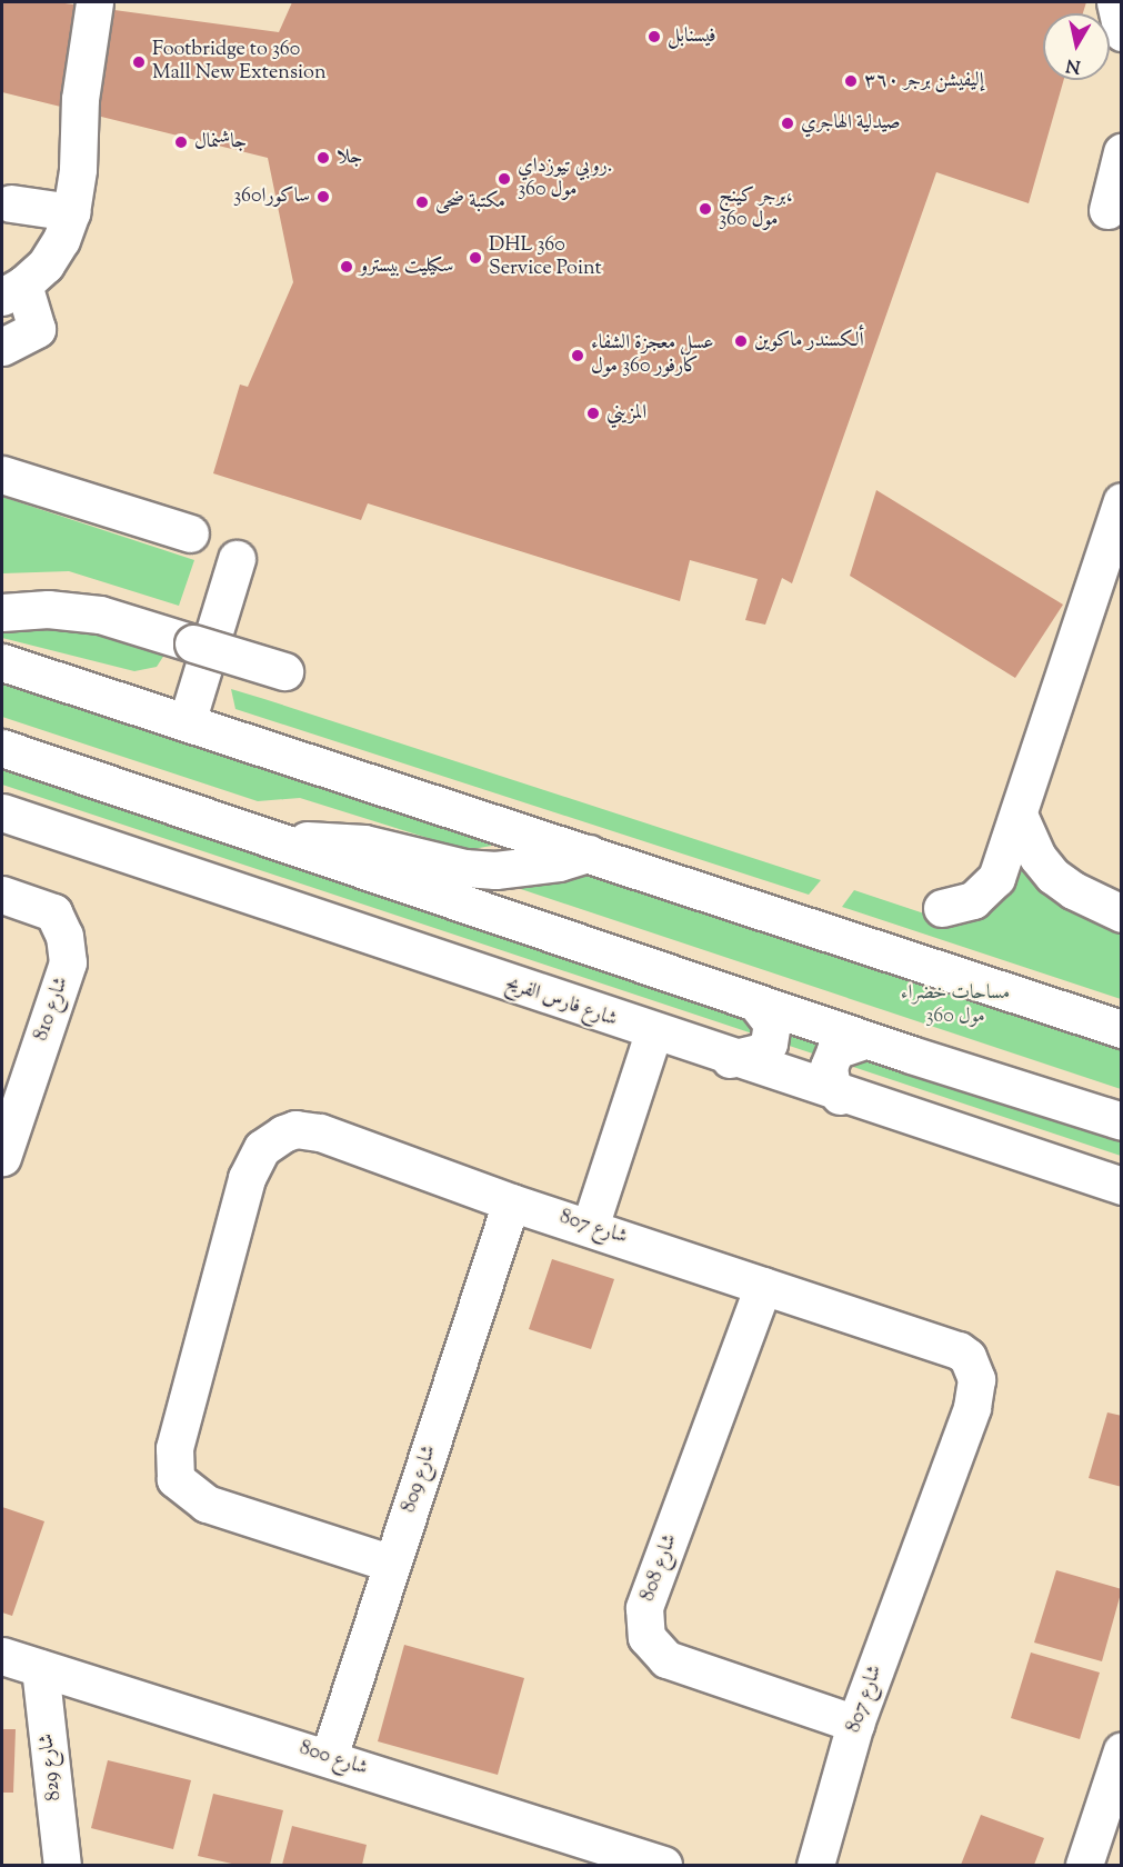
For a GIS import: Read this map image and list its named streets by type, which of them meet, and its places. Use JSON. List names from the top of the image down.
{
  "streets": {
    "street": [
      "شارع فارس الفريح",
      "شارع 810",
      "شارع 807",
      "شارع 809",
      "شارع 808",
      "شارع 800",
      "شارع 829"
    ]
  },
  "crossings": [
    ["شارع 807", "شارع 809"],
    ["شارع 807", "شارع 808"],
    ["شارع 809", "شارع 800"],
    ["شارع 800", "شارع 829"]
  ],
  "parks": ["مساحات خضراء 360 مول"],
  "places": [
    "فيسنابل",
    "Footbridge to 360 Mall New Extension",
    "إليفيشن برجر ٣٦٠",
    "صيدلية الهاجري",
    "جاشنمال",
    "جلا",
    "روبي تيوزداي. 360 مول",
    "ساكورا360",
    "مكتبة ضحى",
    "برجر كينج، مول 360",
    "DHL 360 Service Point",
    "سكيليت بيسترو",
    "ألكسندر ماكوين",
    "عسل معجزة الشفاء كارفور 360 مول",
    "المزيني"
  ],
  "north": "bottom"
}
